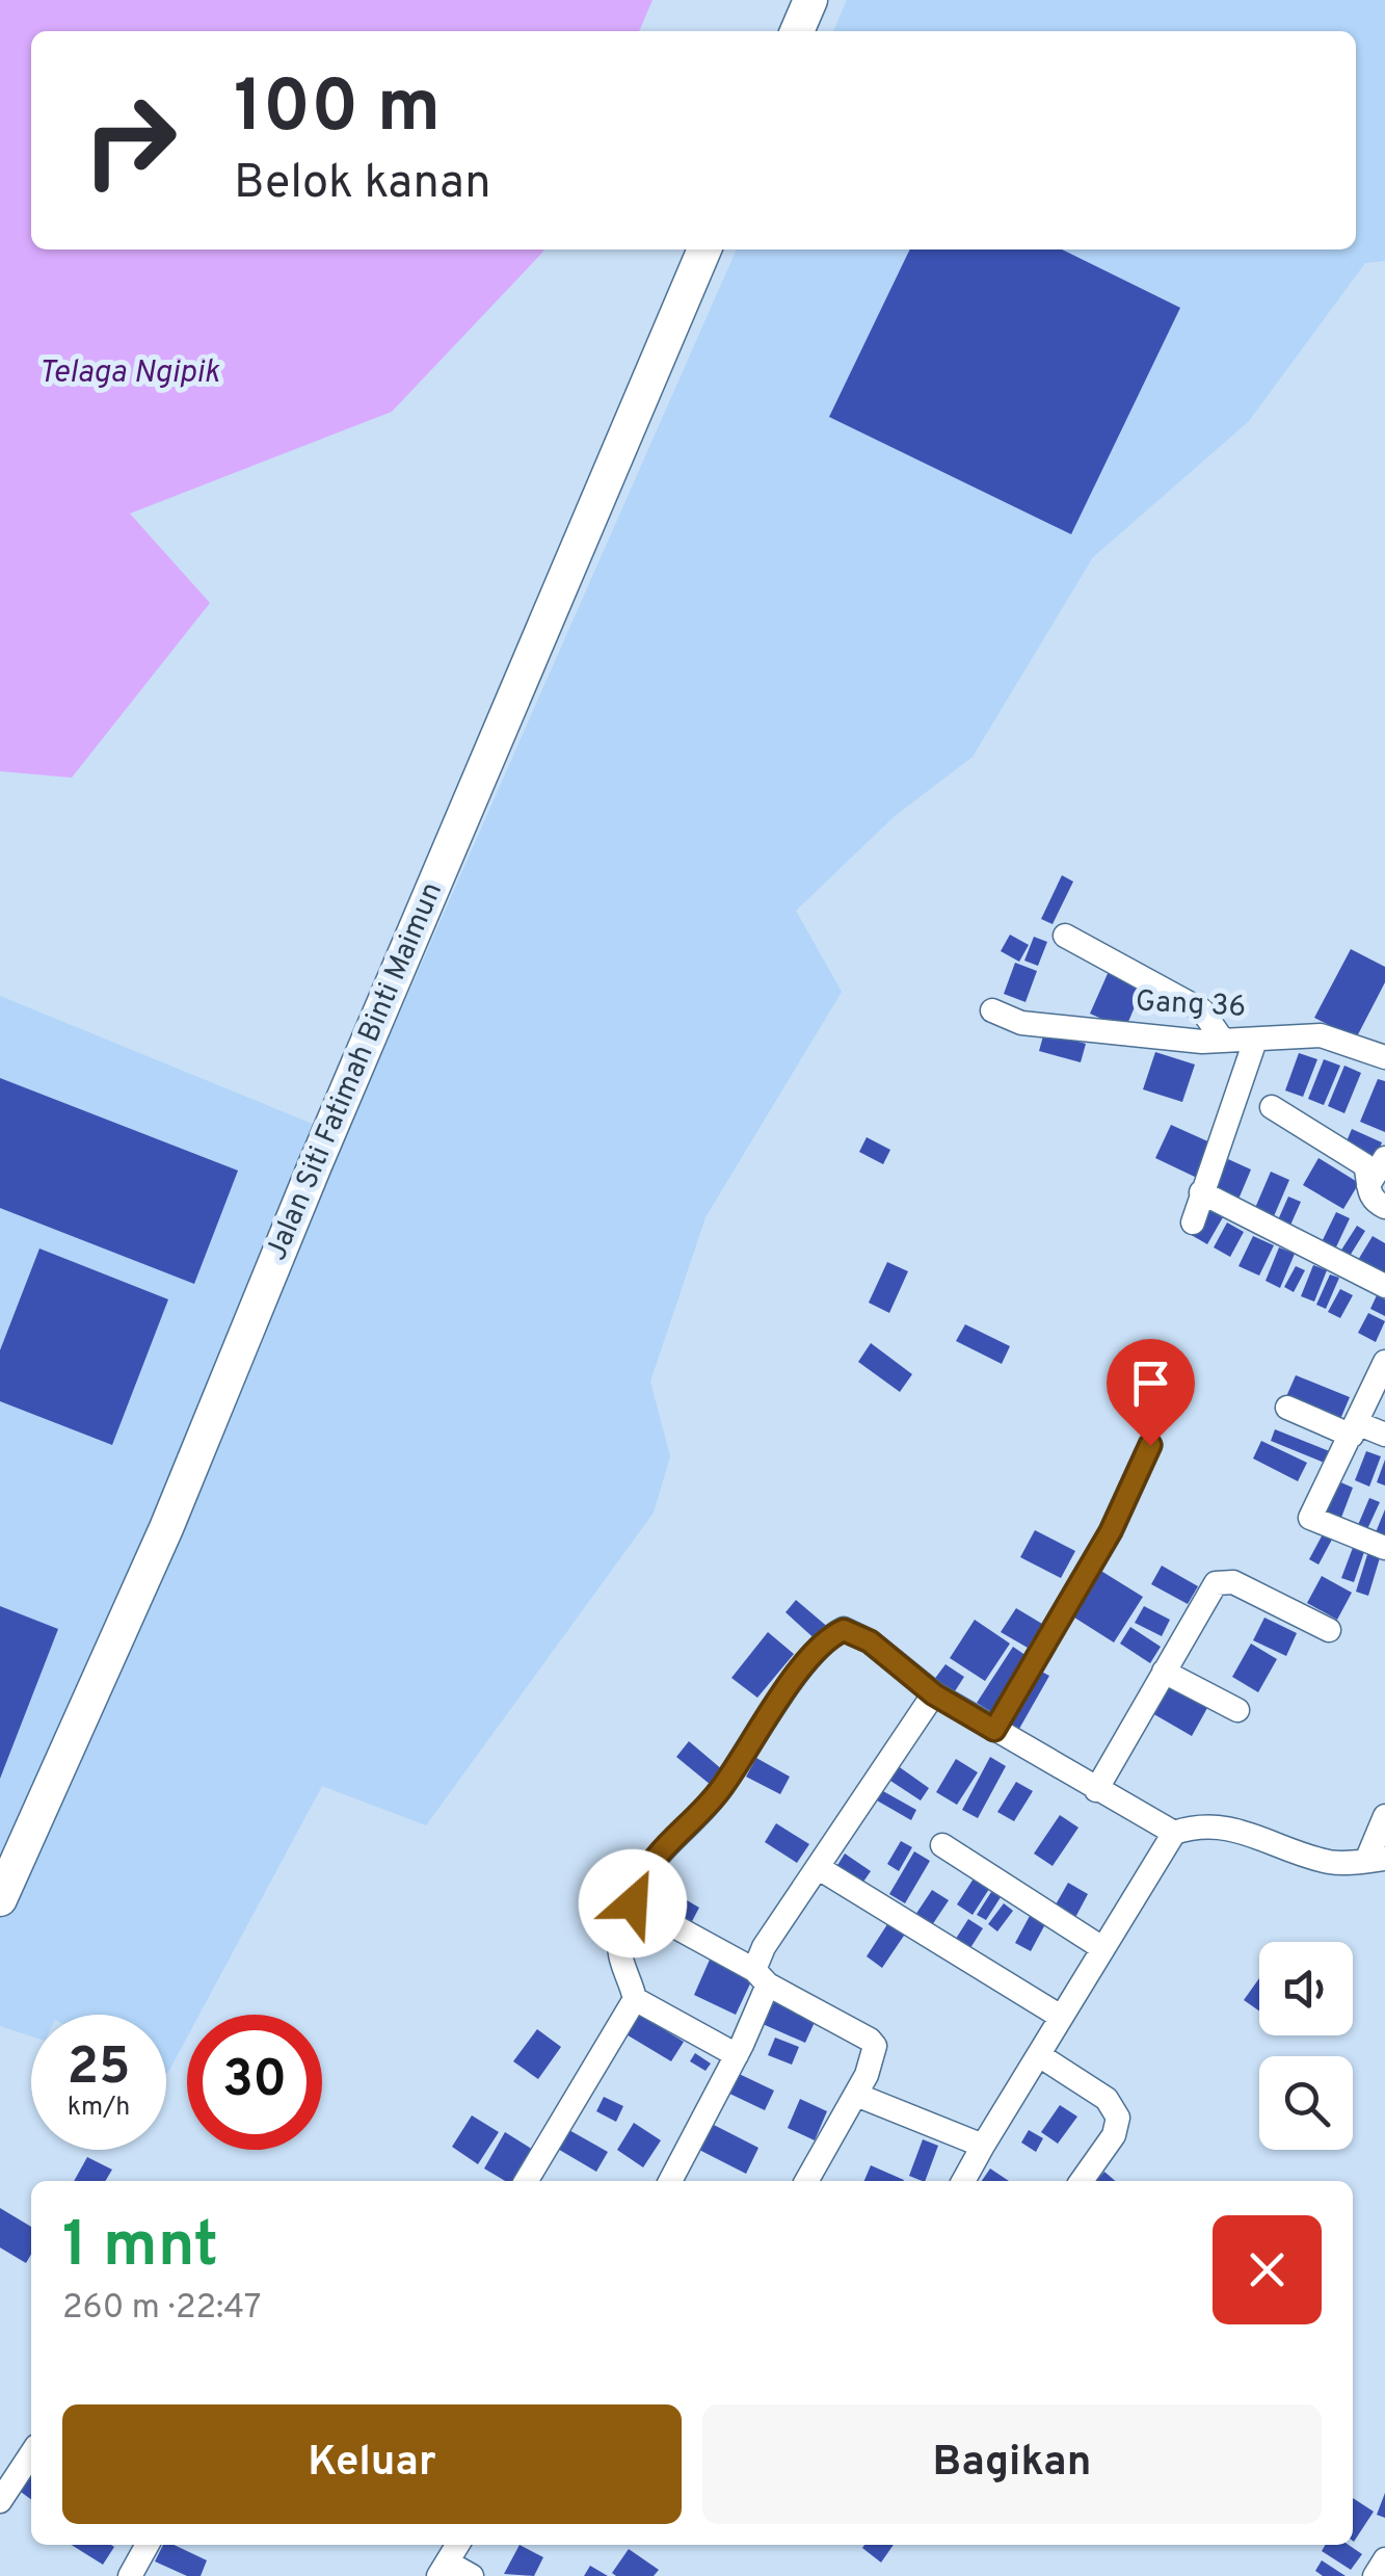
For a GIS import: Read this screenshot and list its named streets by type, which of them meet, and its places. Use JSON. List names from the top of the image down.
{
  "streets": {
    "street": ["Gang 36", "Jalan Siti Fatimah Binti Maimun"]
  },
  "water": ["Telaga Ngipik"],
  "page": {
    "turn": ["100 m", "Belok kanan"],
    "speed": "25 km/h",
    "limit": "30",
    "heading": ["1 mnt", "260 m · 22:47"],
    "buttons": ["Keluar", "Bagikan"]
  }
}
